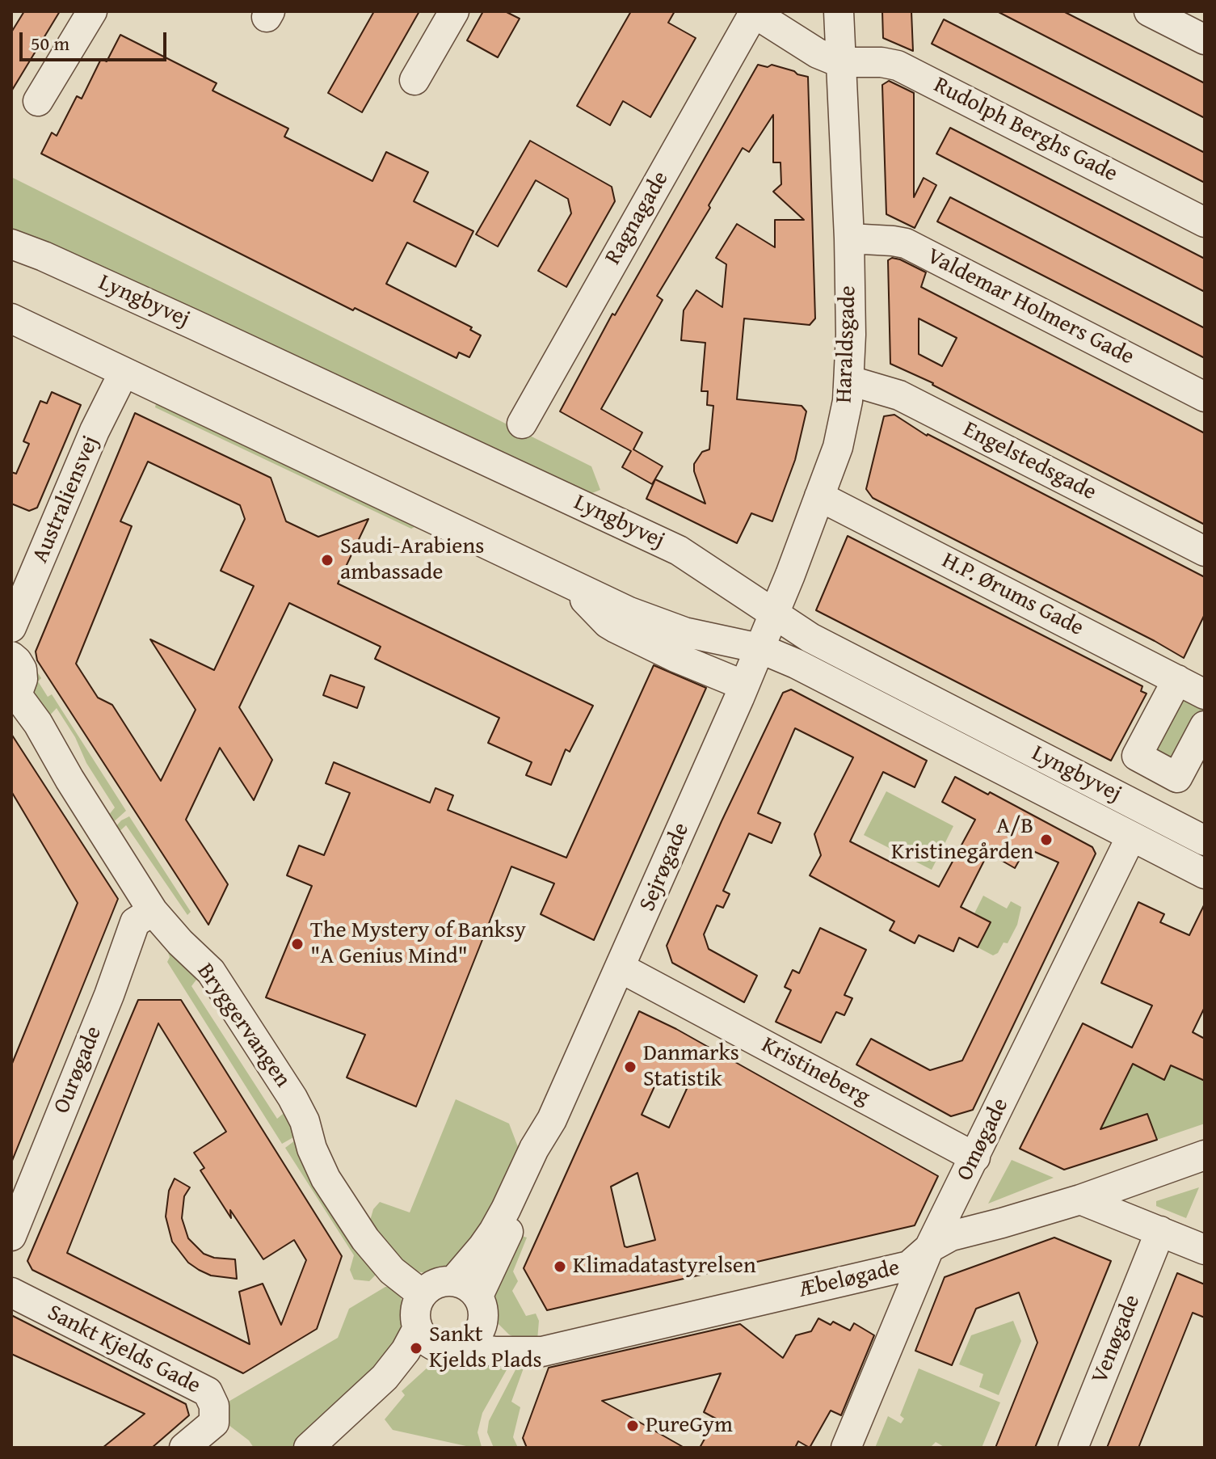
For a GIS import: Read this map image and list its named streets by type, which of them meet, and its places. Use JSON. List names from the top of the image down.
{
  "streets": {
    "street": [
      "Rudolph Berghs Gade",
      "Ragnagade",
      "Lyngbyvej",
      "Valdemar Holmers Gade",
      "Haraldsgade",
      "Engelstedsgade",
      "Australiensvej",
      "H.P. Ørums Gade",
      "Sejrøgade",
      "Bryggervangen",
      "Ourøgade",
      "Kristineberg",
      "Omøgade",
      "Æbeløgade",
      "Venøgade",
      "Sankt Kjelds Gade"
    ]
  },
  "crossings": [
    ["Rudolph Berghs Gade", "Haraldsgade"],
    ["Lyngbyvej", "Haraldsgade"],
    ["Lyngbyvej", "Australiensvej"],
    ["Lyngbyvej", "Sejrøgade"],
    ["Lyngbyvej", "Omøgade"],
    ["Valdemar Holmers Gade", "Haraldsgade"],
    ["Haraldsgade", "Engelstedsgade"],
    ["Haraldsgade", "H.P. Ørums Gade"],
    ["Haraldsgade", "Sejrøgade"],
    ["Sejrøgade", "Bryggervangen"],
    ["Sejrøgade", "Kristineberg"],
    ["Sejrøgade", "Æbeløgade"],
    ["Bryggervangen", "Ourøgade"],
    ["Bryggervangen", "Æbeløgade"],
    ["Kristineberg", "Omøgade"],
    ["Omøgade", "Æbeløgade"]
  ],
  "places": [
    "Saudi-Arabiens ambassade",
    "A/B Kristinegården",
    "The Mystery of Banksy \"A Genius Mind\"",
    "Danmarks Statistik",
    "Klimadatastyrelsen",
    "Sankt Kjelds Plads",
    "PureGym"
  ],
  "scale_bar": "50 m"
}
